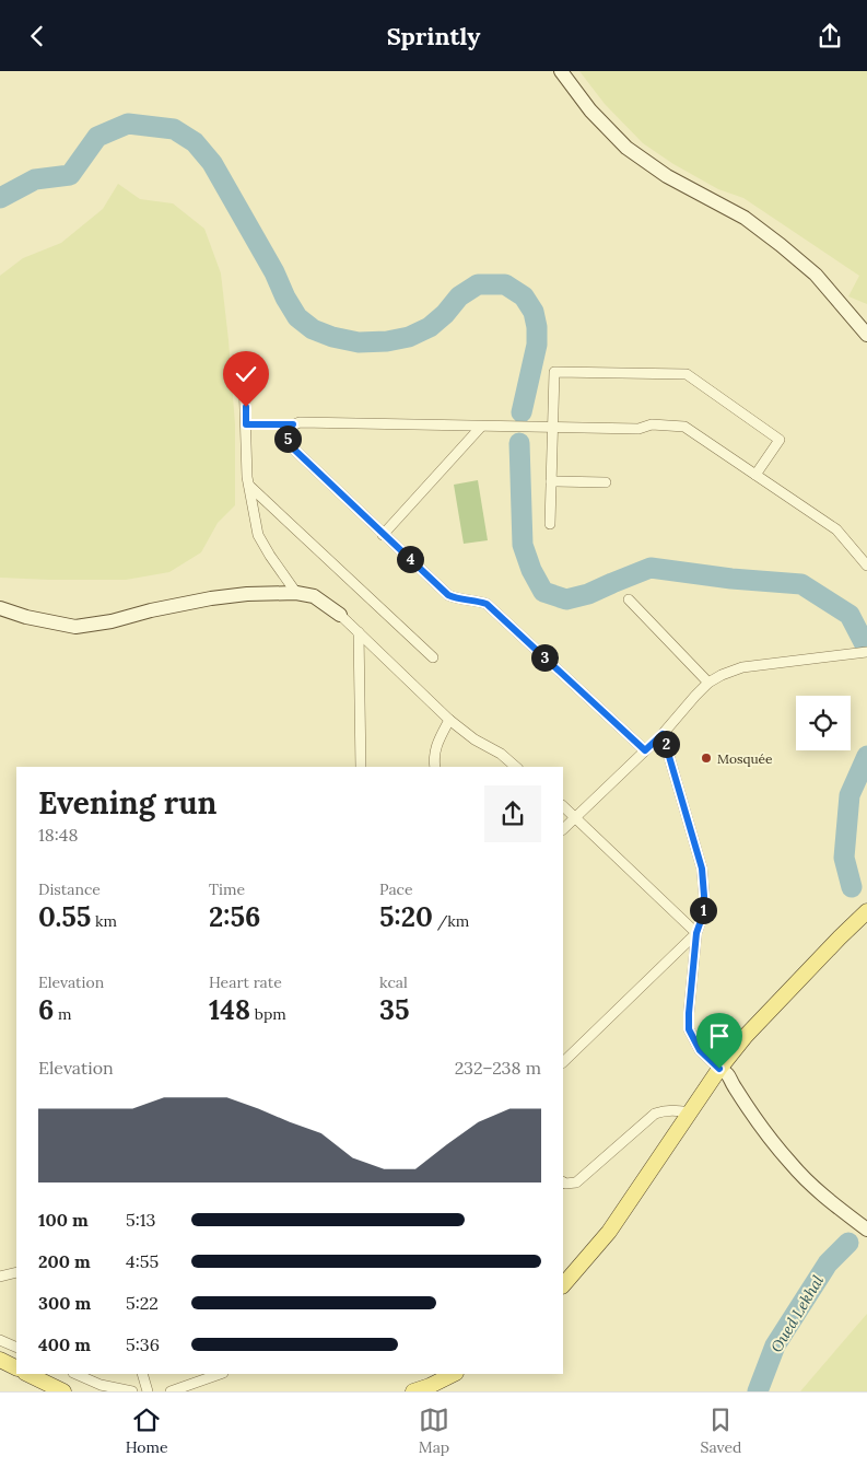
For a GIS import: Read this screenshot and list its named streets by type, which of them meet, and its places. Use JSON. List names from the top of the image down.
{
  "water": ["Oued Lekhal"],
  "places": ["Mosquée"],
  "page": {
    "header": "Sprintly",
    "pins": [
      "5",
      "4",
      "3",
      "2",
      "1"
    ],
    "heading": ["Evening run", "18:48"],
    "stats": [
      ["Distance", "0.55 km"],
      ["Time", "2:56"],
      ["Pace", "5:20 /km"],
      ["Elevation", "6 m"],
      ["Heart rate", "148 bpm"],
      ["kcal", "35"]
    ],
    "chart": ["Elevation", "232–238 m"],
    "list": [
      {
        "name": "100 m",
        "note": "5:13"
      },
      {
        "name": "200 m",
        "note": "4:55"
      },
      {
        "name": "300 m",
        "note": "5:22"
      },
      {
        "name": "400 m",
        "note": "5:36"
      }
    ],
    "tabs": ["Home", "Map", "Saved"]
  }
}
